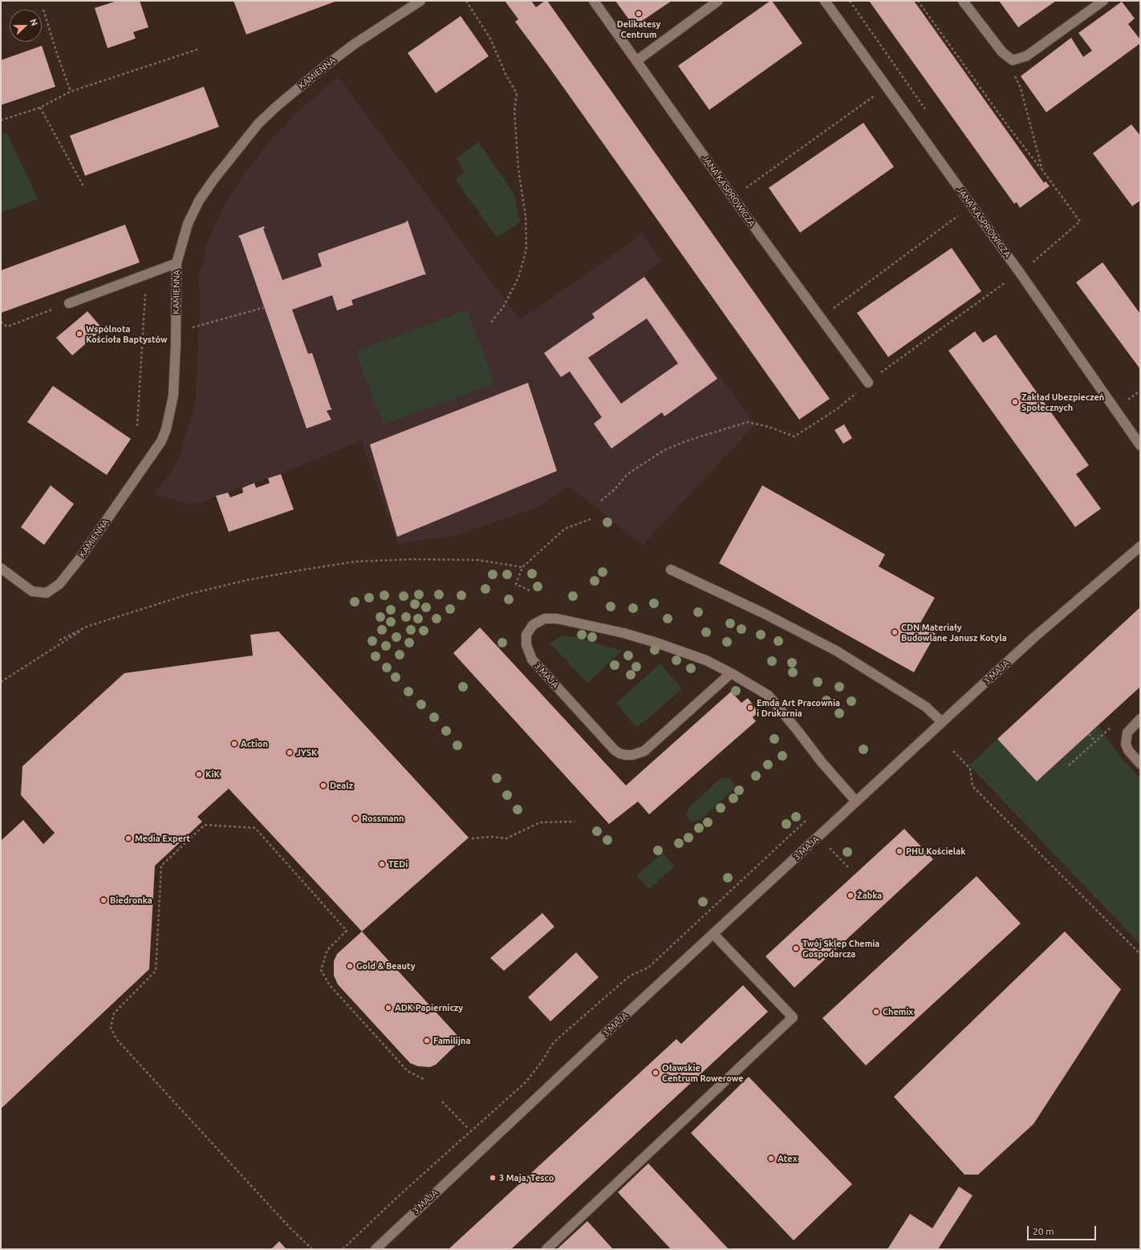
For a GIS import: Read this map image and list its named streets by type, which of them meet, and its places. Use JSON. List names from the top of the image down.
{
  "streets": {
    "street": ["KAMIENNA", "JANA KASPROWICZA", "3 MAJA"]
  },
  "places": [
    "Delikatesy Centrum",
    "Wspólnota Kościoła Baptystów",
    "Zakład Ubezpieczeń Społecznych",
    "CDN Materiały Budowlane Janusz Kotyla",
    "Emda Art Pracownia i Drukarnia",
    "Action",
    "JYSK",
    "KiK",
    "Dealz",
    "Rossmann",
    "Media Expert",
    "PHU Kościelak",
    "TEDi",
    "Żabka",
    "Biedronka",
    "Twój Sklep Chemia Gospodarcza",
    "Gold & Beauty",
    "ADK Papierniczy",
    "Chemix",
    "Familijna",
    "Oławskie Centrum Rowerowe",
    "Atex",
    "3 Maja, Tesco"
  ],
  "scale_bar": "20 m",
  "north": "right"
}
